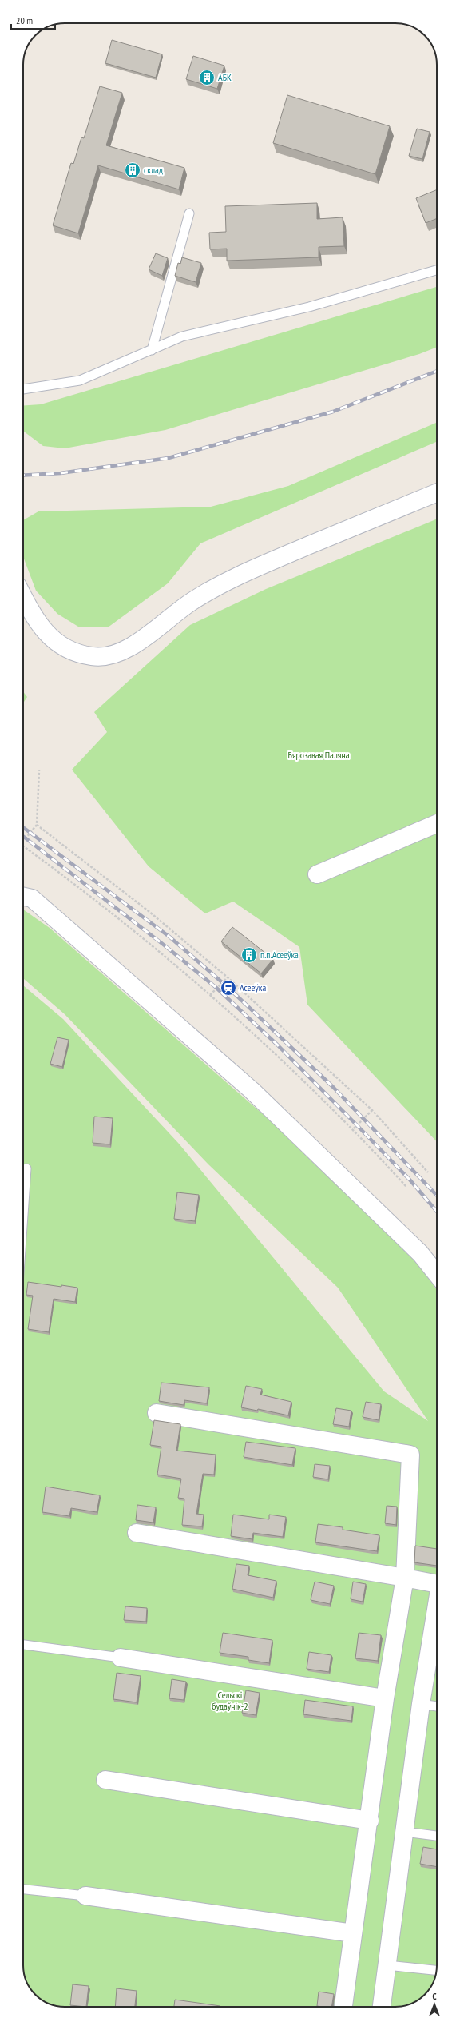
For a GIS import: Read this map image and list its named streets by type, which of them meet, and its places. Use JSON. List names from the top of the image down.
{
  "parks": ["Бярозавая Паляна", "Сельскі будаўнік-2"],
  "places": {
    "building": ["АБК", "склад", "п.п.Асееўка"],
    "station": ["Асееўка"]
  },
  "scale_bar": "20 m",
  "north": "top"
}
